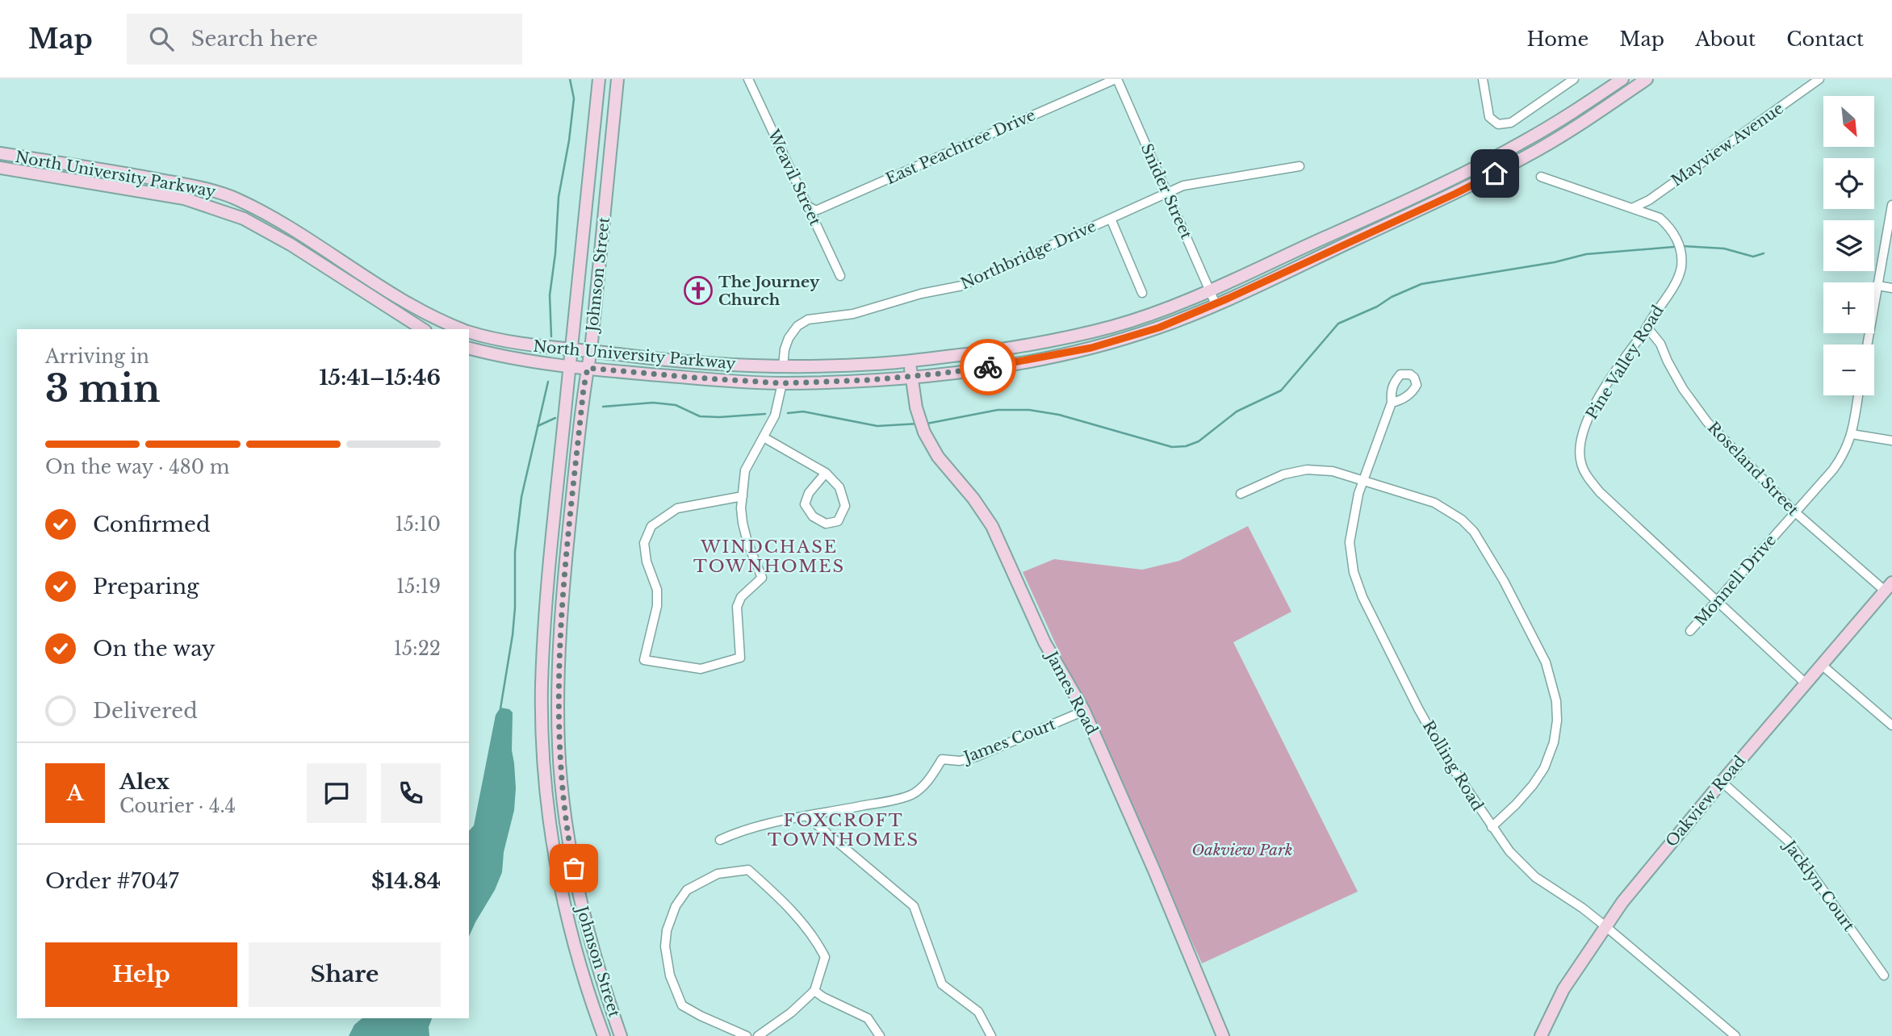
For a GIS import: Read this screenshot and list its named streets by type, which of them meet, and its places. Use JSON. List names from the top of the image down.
{
  "streets": {
    "main road": [
      "North University Parkway",
      "Johnson Street",
      "James Road",
      "Oakview Road"
    ],
    "street": [
      "Mayview Avenue",
      "East Peachtree Drive",
      "Weavil Street",
      "Snider Street",
      "Northbridge Drive",
      "Pine Valley Road",
      "Roseland Street",
      "Monnell Drive",
      "James Court",
      "Rolling Road",
      "Jacklyn Court"
    ]
  },
  "crossings": [
    ["Mayview Avenue", "Pine Valley Road"],
    ["East Peachtree Drive", "Weavil Street"],
    ["East Peachtree Drive", "Snider Street"],
    ["North University Parkway", "Snider Street"],
    ["North University Parkway", "Northbridge Drive"],
    ["North University Parkway", "Johnson Street"],
    ["North University Parkway", "James Road"],
    ["Snider Street", "Northbridge Drive"],
    ["Pine Valley Road", "Roseland Street"],
    ["Pine Valley Road", "Monnell Drive"],
    ["Pine Valley Road", "Oakview Road"],
    ["Roseland Street", "Monnell Drive"],
    ["Roseland Street", "Oakview Road"],
    ["James Road", "James Court"],
    ["Rolling Road", "Oakview Road"],
    ["Oakview Road", "Jacklyn Court"]
  ],
  "districts": ["WINDCHASE TOWNHOMES", "FOXCROFT TOWNHOMES"],
  "parks": ["Oakview Park"],
  "places": {
    "church": ["The Journey Church"]
  },
  "north": "bottom right",
  "page": {
    "header": "Map",
    "search": "Search here",
    "nav": [
      "Home",
      "Map",
      "About",
      "Contact"
    ],
    "map_buttons": ["+", "−"],
    "heading": ["3 min", "Arriving in", "15:41–15:46"],
    "panel": [
      "Alex",
      "Courier · 4.4",
      "Order #7047",
      "$14.84"
    ],
    "bar": "On the way · 480 m",
    "list": [
      ["Confirmed", "15:10"],
      ["Preparing", "15:19"],
      ["On the way", "15:22"],
      "Delivered"
    ],
    "round": "A",
    "buttons": ["Help", "Share"]
  }
}
